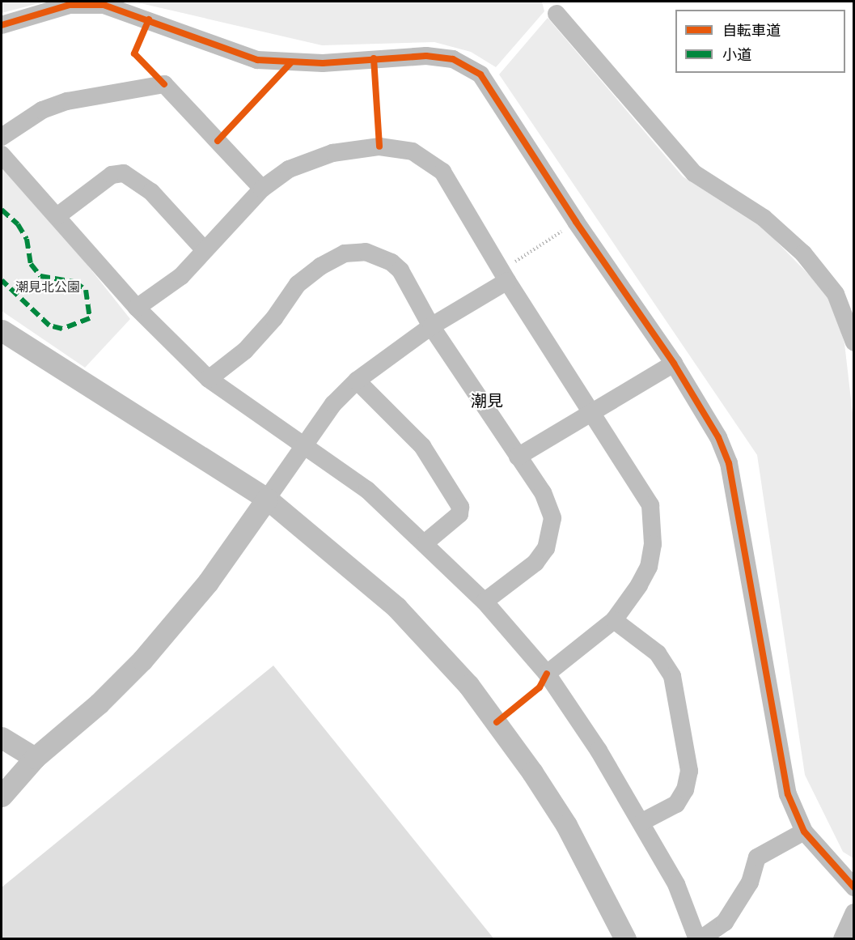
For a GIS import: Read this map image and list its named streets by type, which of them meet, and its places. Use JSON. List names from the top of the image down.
{
  "districts": ["潮見"],
  "parks": ["潮見北公園"],
  "legend": ["自転車道", "小道"]
}
